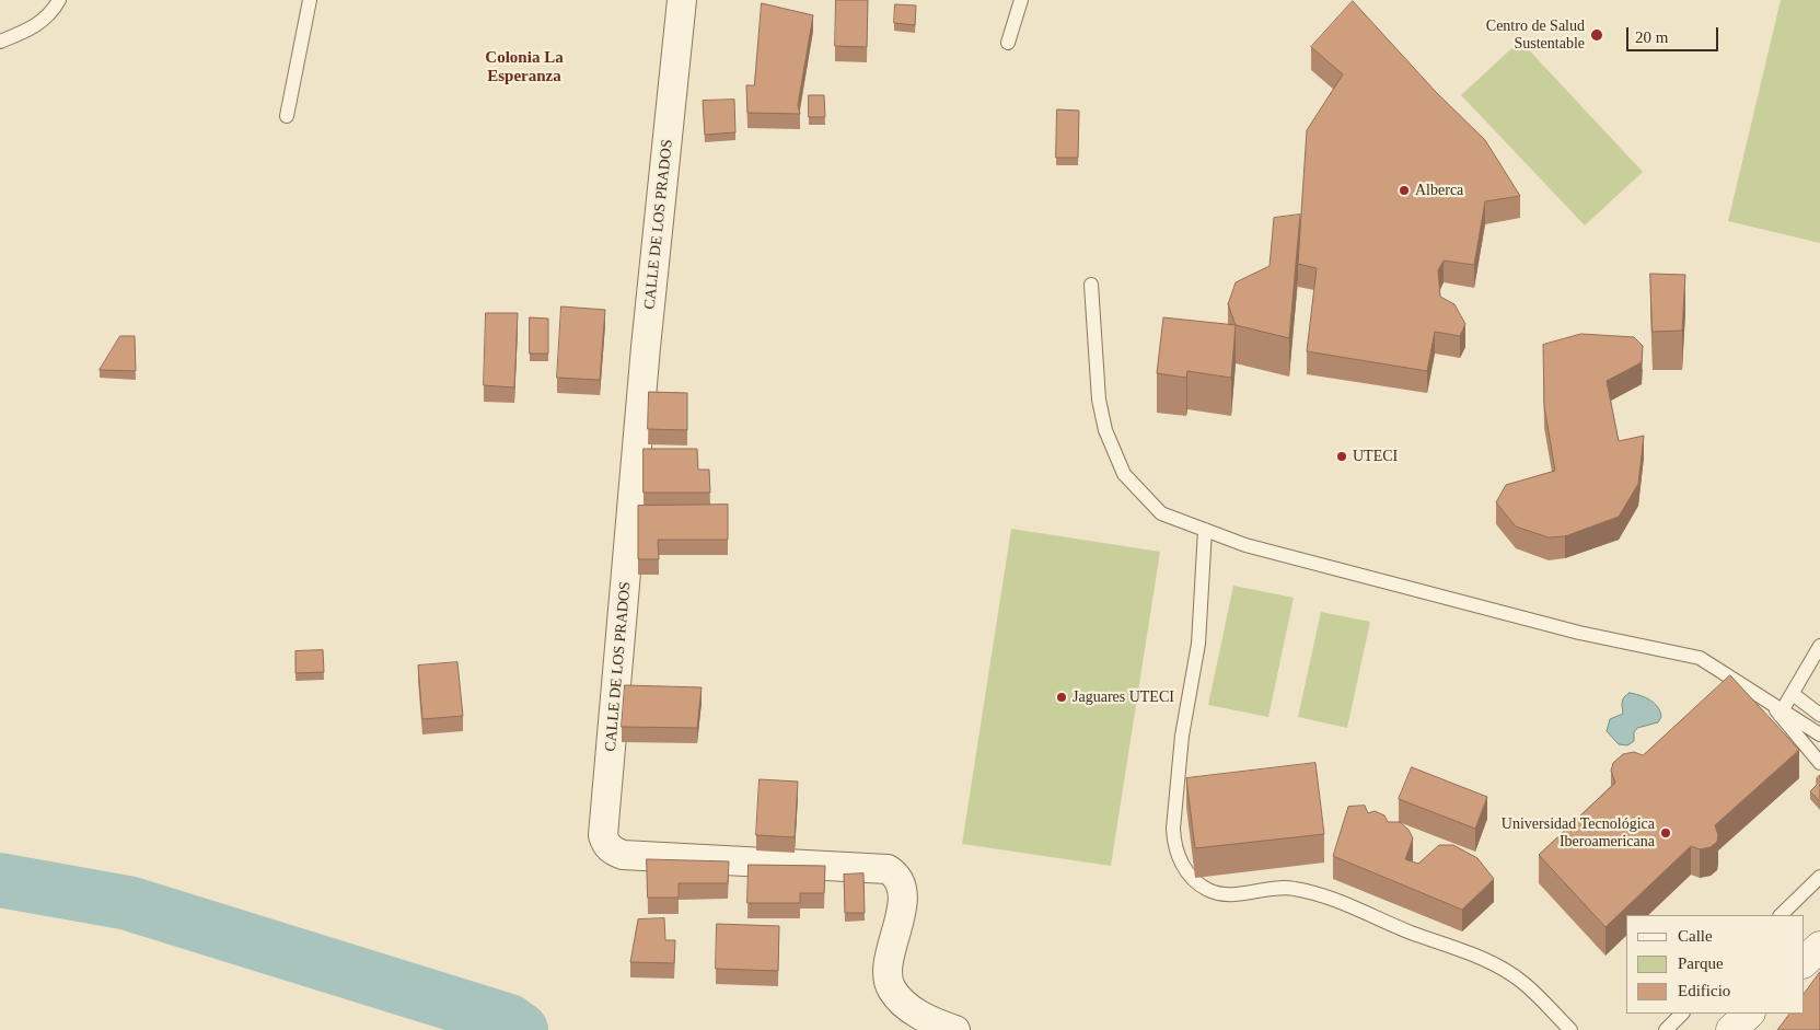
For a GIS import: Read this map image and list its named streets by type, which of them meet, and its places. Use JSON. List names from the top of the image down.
{
  "streets": {
    "street": ["CALLE DE LOS PRADOS"]
  },
  "districts": ["Colonia La Esperanza"],
  "places": [
    "Centro de Salud Sustentable",
    "Alberca",
    "UTECI",
    "Jaguares UTECI",
    "Universidad Tecnológica Iberoamericana"
  ],
  "legend": ["Calle", "Parque", "Edificio"],
  "scale_bar": "20 m"
}
